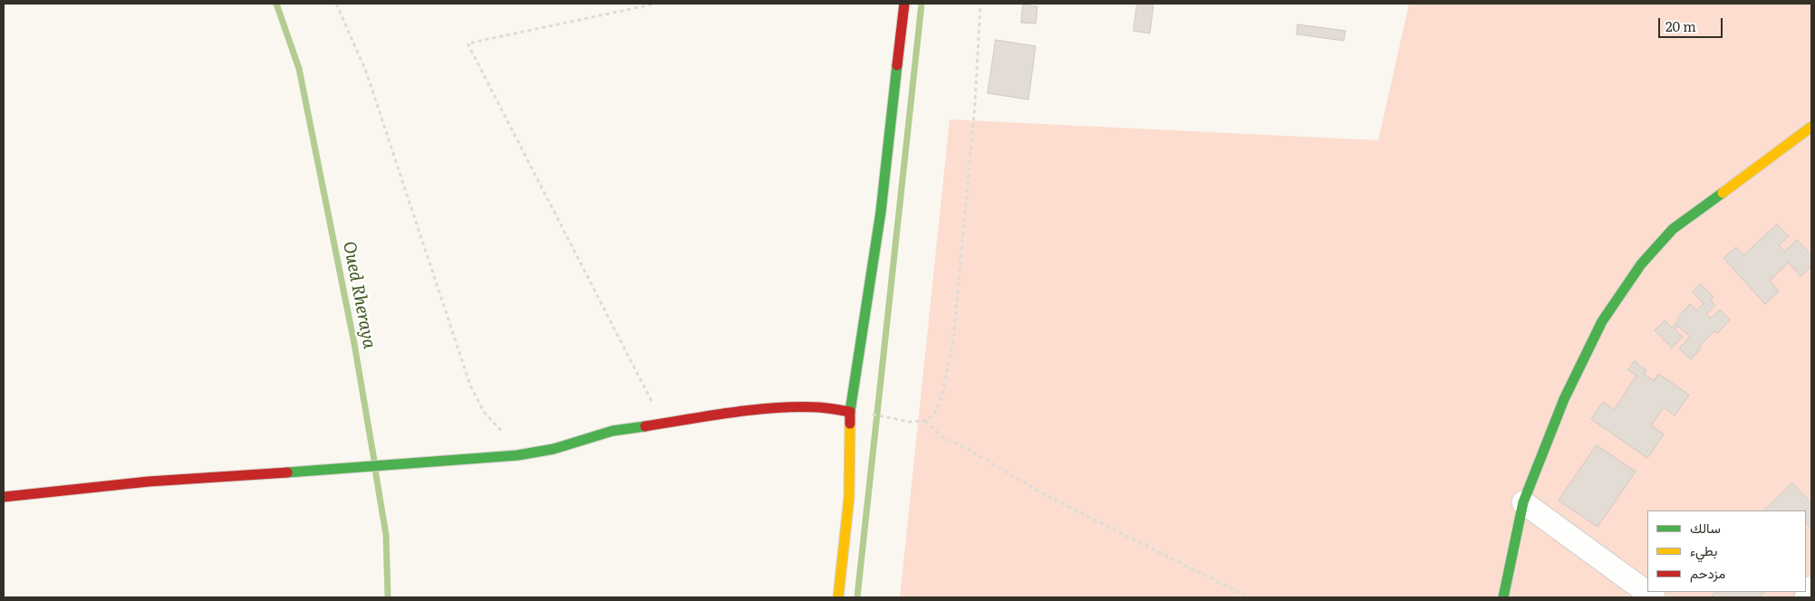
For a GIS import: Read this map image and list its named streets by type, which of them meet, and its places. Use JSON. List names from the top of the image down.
{
  "water": ["Oued Rheraya"],
  "legend": ["سالك", "بطيء", "مزدحم"],
  "scale_bar": "20 m"
}
